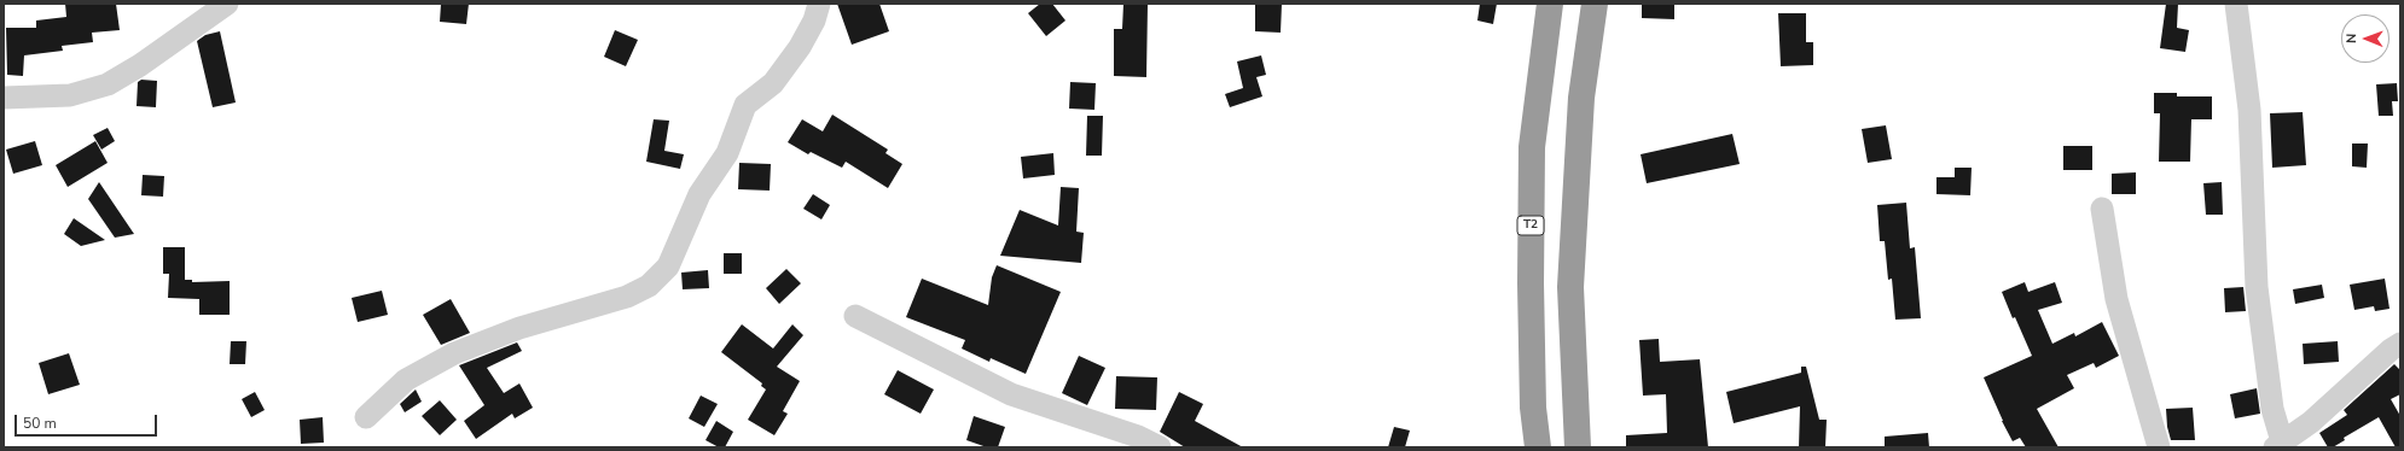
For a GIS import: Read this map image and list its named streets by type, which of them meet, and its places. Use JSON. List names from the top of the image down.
{
  "streets": {
    "highway": ["T2"]
  },
  "scale_bar": "50 m",
  "north": "left"
}
